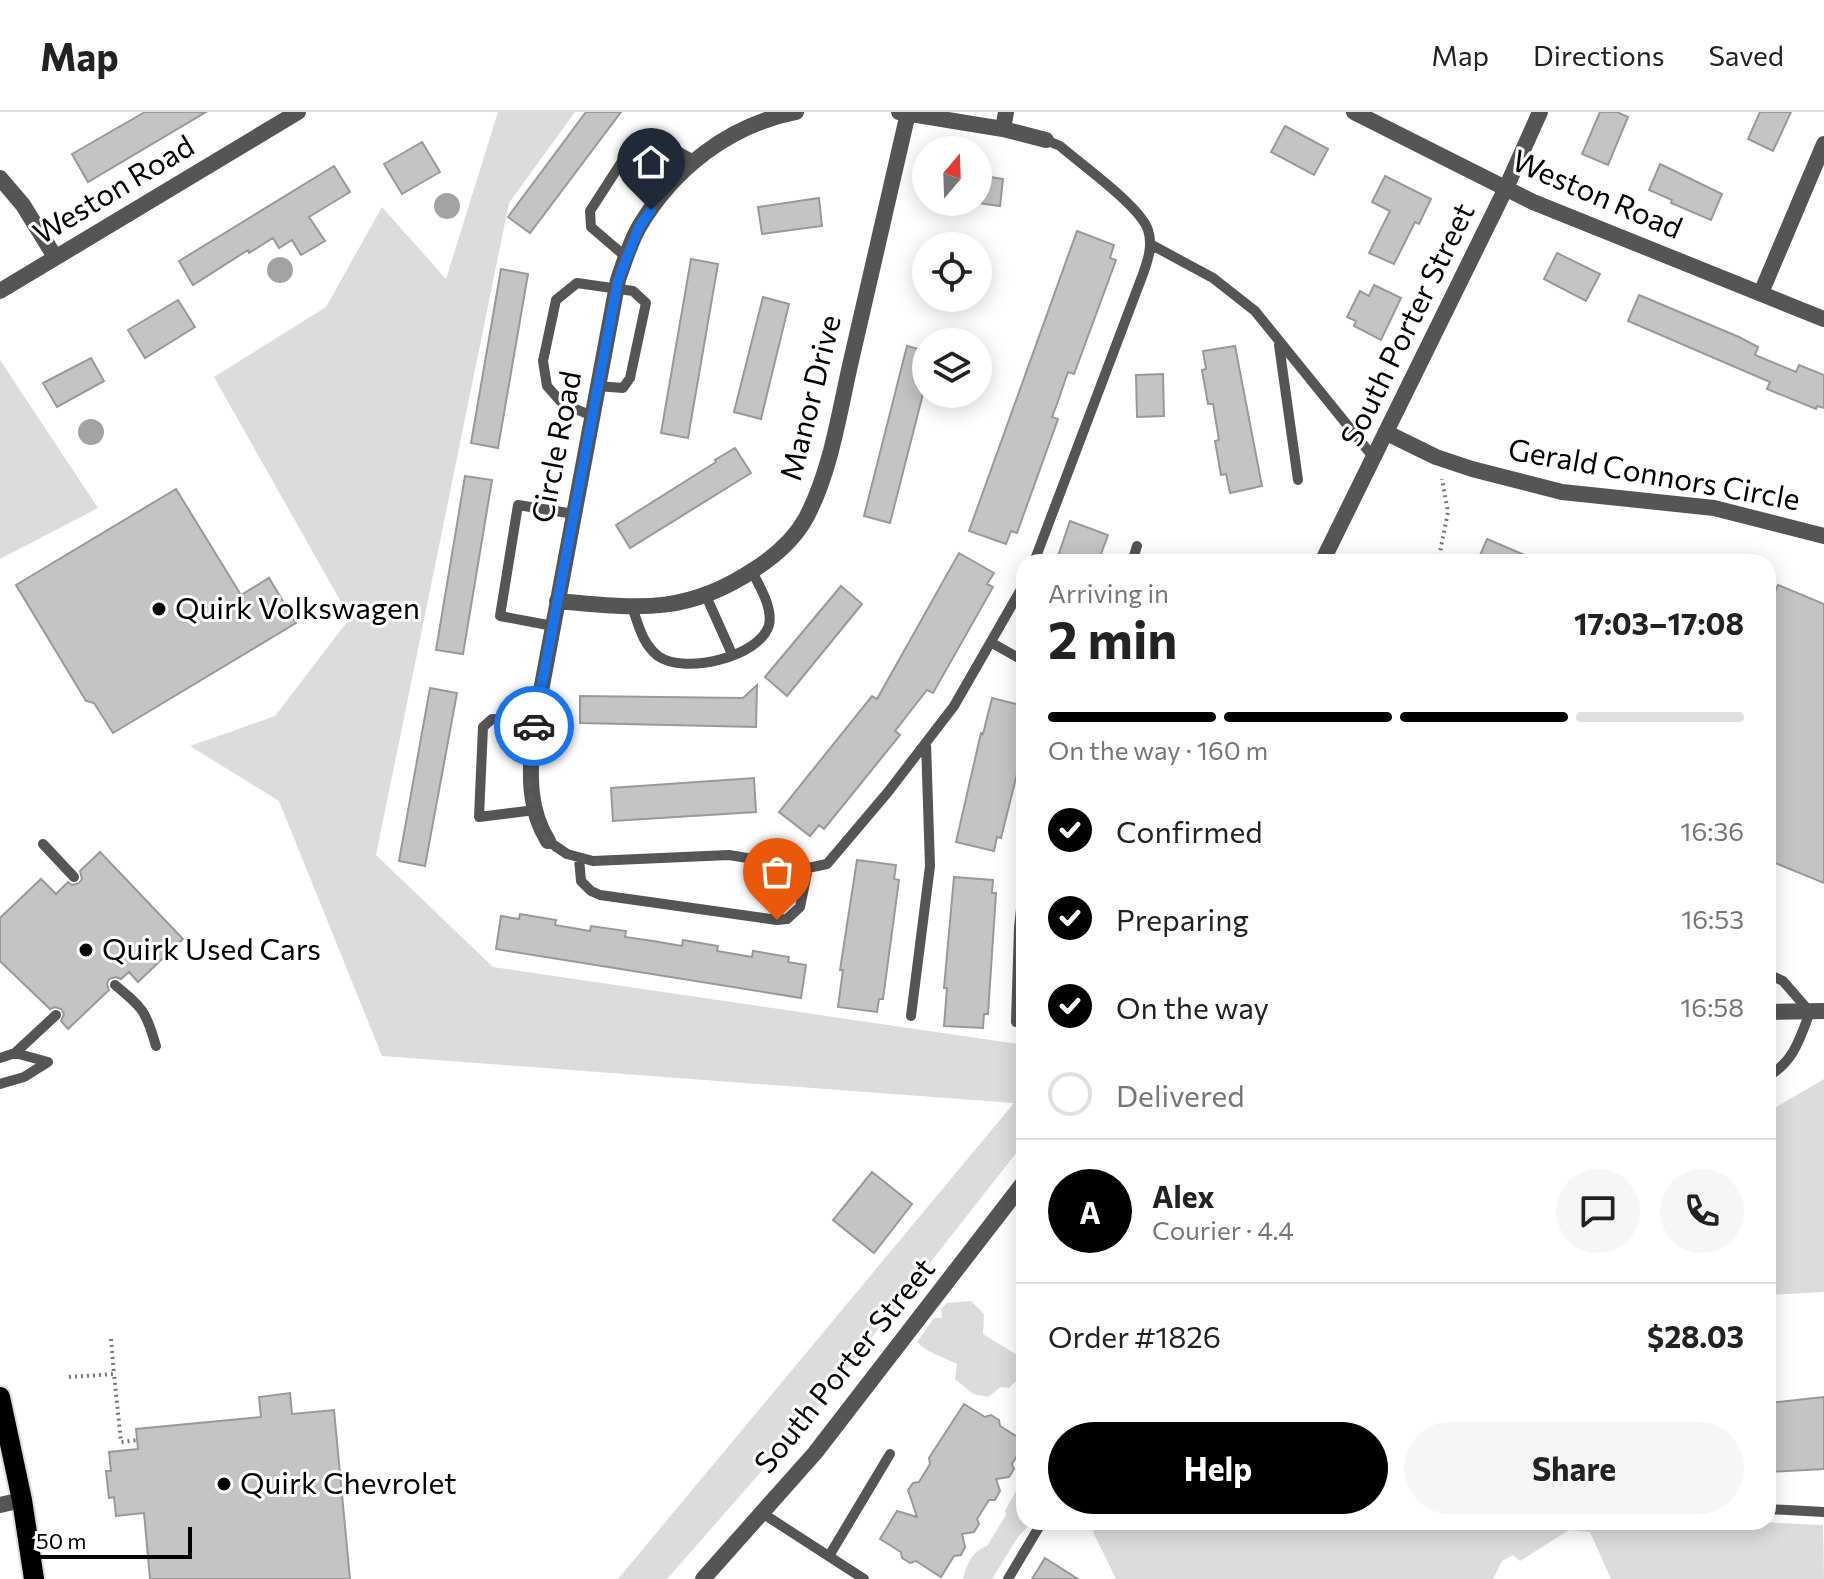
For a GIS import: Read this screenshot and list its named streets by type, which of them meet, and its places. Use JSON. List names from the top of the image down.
{
  "streets": {
    "street": [
      "Weston Road",
      "South Porter Street",
      "Manor Drive",
      "Circle Road",
      "Gerald Connors Circle"
    ]
  },
  "crossings": [
    ["Weston Road", "South Porter Street"],
    ["South Porter Street", "Gerald Connors Circle"],
    ["Manor Drive", "Circle Road"]
  ],
  "places": ["Quirk Volkswagen", "Quirk Used Cars", "Quirk Chevrolet"],
  "scale_bar": "50 m",
  "north": "top",
  "page": {
    "header": "Map",
    "nav": ["Map", "Directions", "Saved"],
    "heading": ["2 min", "Arriving in", "17:03–17:08"],
    "panel": [
      "Alex",
      "Courier · 4.4",
      "Order #1826",
      "$28.03"
    ],
    "bar": "On the way · 160 m",
    "list": [
      ["Confirmed", "16:36"],
      ["Preparing", "16:53"],
      ["On the way", "16:58"],
      "Delivered"
    ],
    "round": "A",
    "buttons": ["Help", "Share"],
    "scale": "50 m"
  }
}
